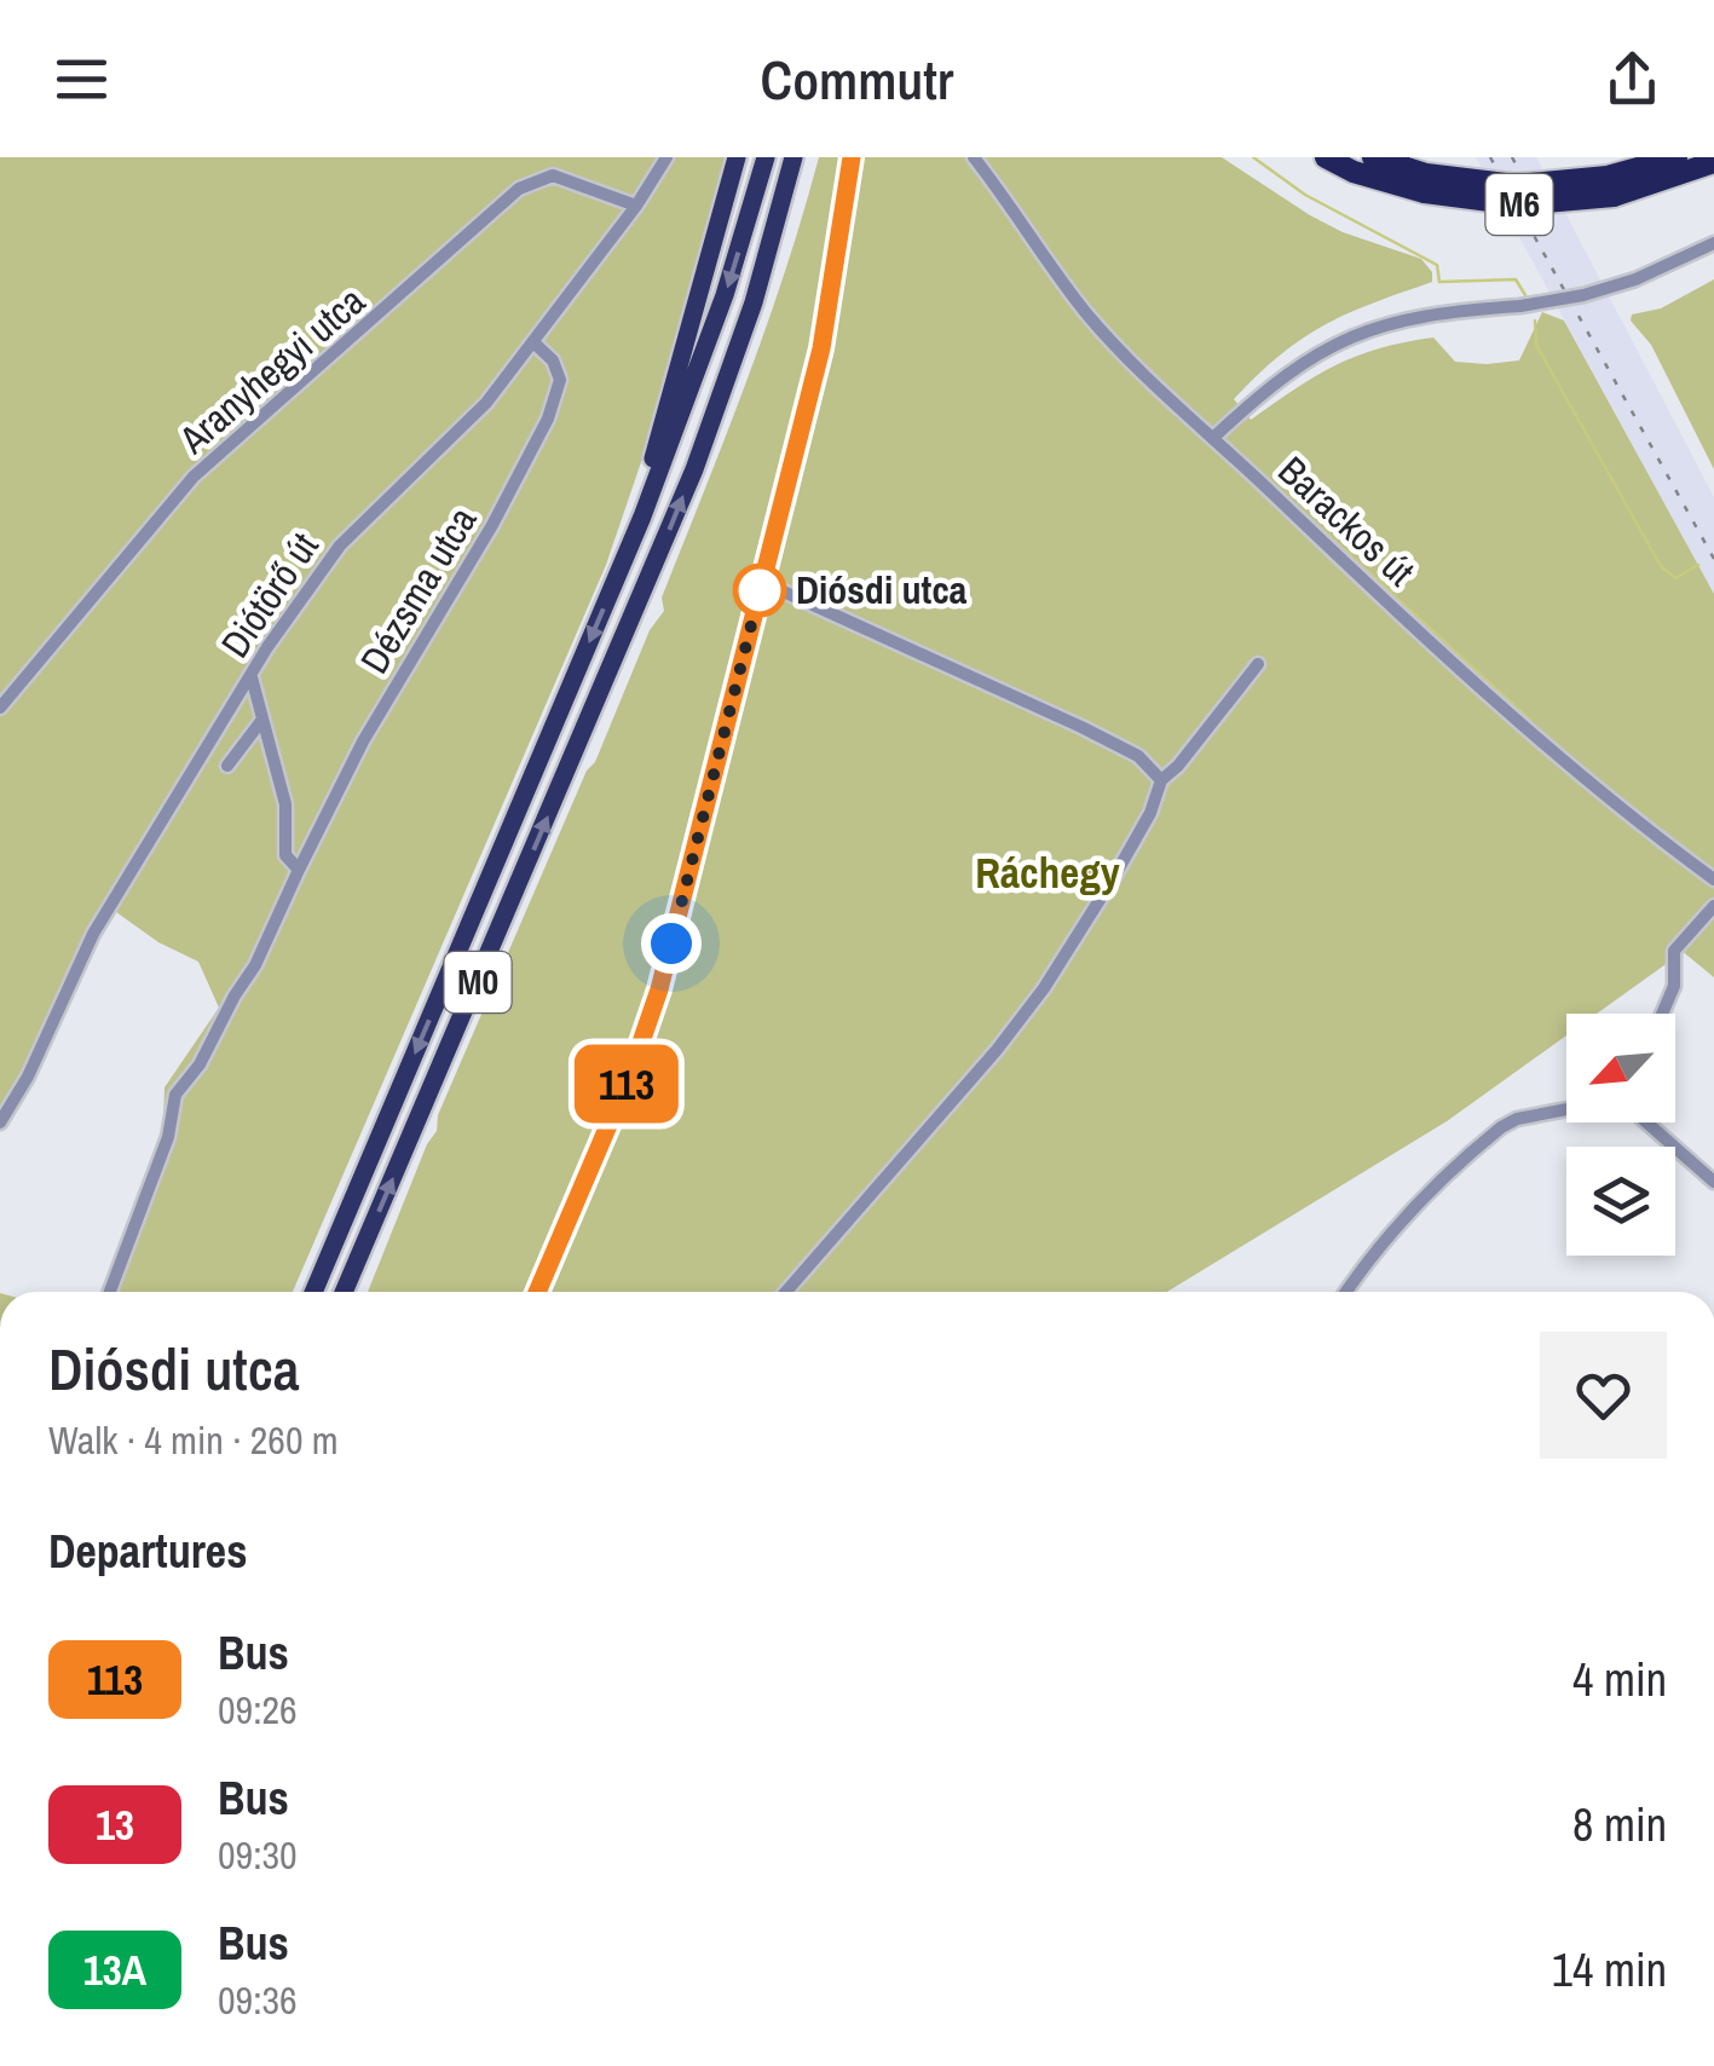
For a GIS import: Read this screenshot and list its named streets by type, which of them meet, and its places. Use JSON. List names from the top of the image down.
{
  "streets": {
    "highway": ["M6", "M0"],
    "street": [
      "Aranyhegyi utca",
      "Barackos út",
      "Dézsma utca",
      "Diótörő út"
    ]
  },
  "crossings": [
    ["Aranyhegyi utca", "Diótörő út"],
    ["Dézsma utca", "Diótörő út"]
  ],
  "districts": ["Ráchegy"],
  "places": ["Diósdi utca"],
  "lines": ["bus line 113"],
  "north": "bottom left",
  "page": {
    "header": "Commutr",
    "on_map": "113",
    "heading": [
      ["Diósdi utca", "Walk · 4 min · 260 m"],
      "Departures"
    ],
    "list": [
      {
        "mark": "113",
        "name": "Bus",
        "note": "09:26",
        "value": "4 min"
      },
      {
        "mark": "13",
        "name": "Bus",
        "note": "09:30",
        "value": "8 min"
      },
      {
        "mark": "13A",
        "name": "Bus",
        "note": "09:36",
        "value": "14 min"
      }
    ]
  }
}
